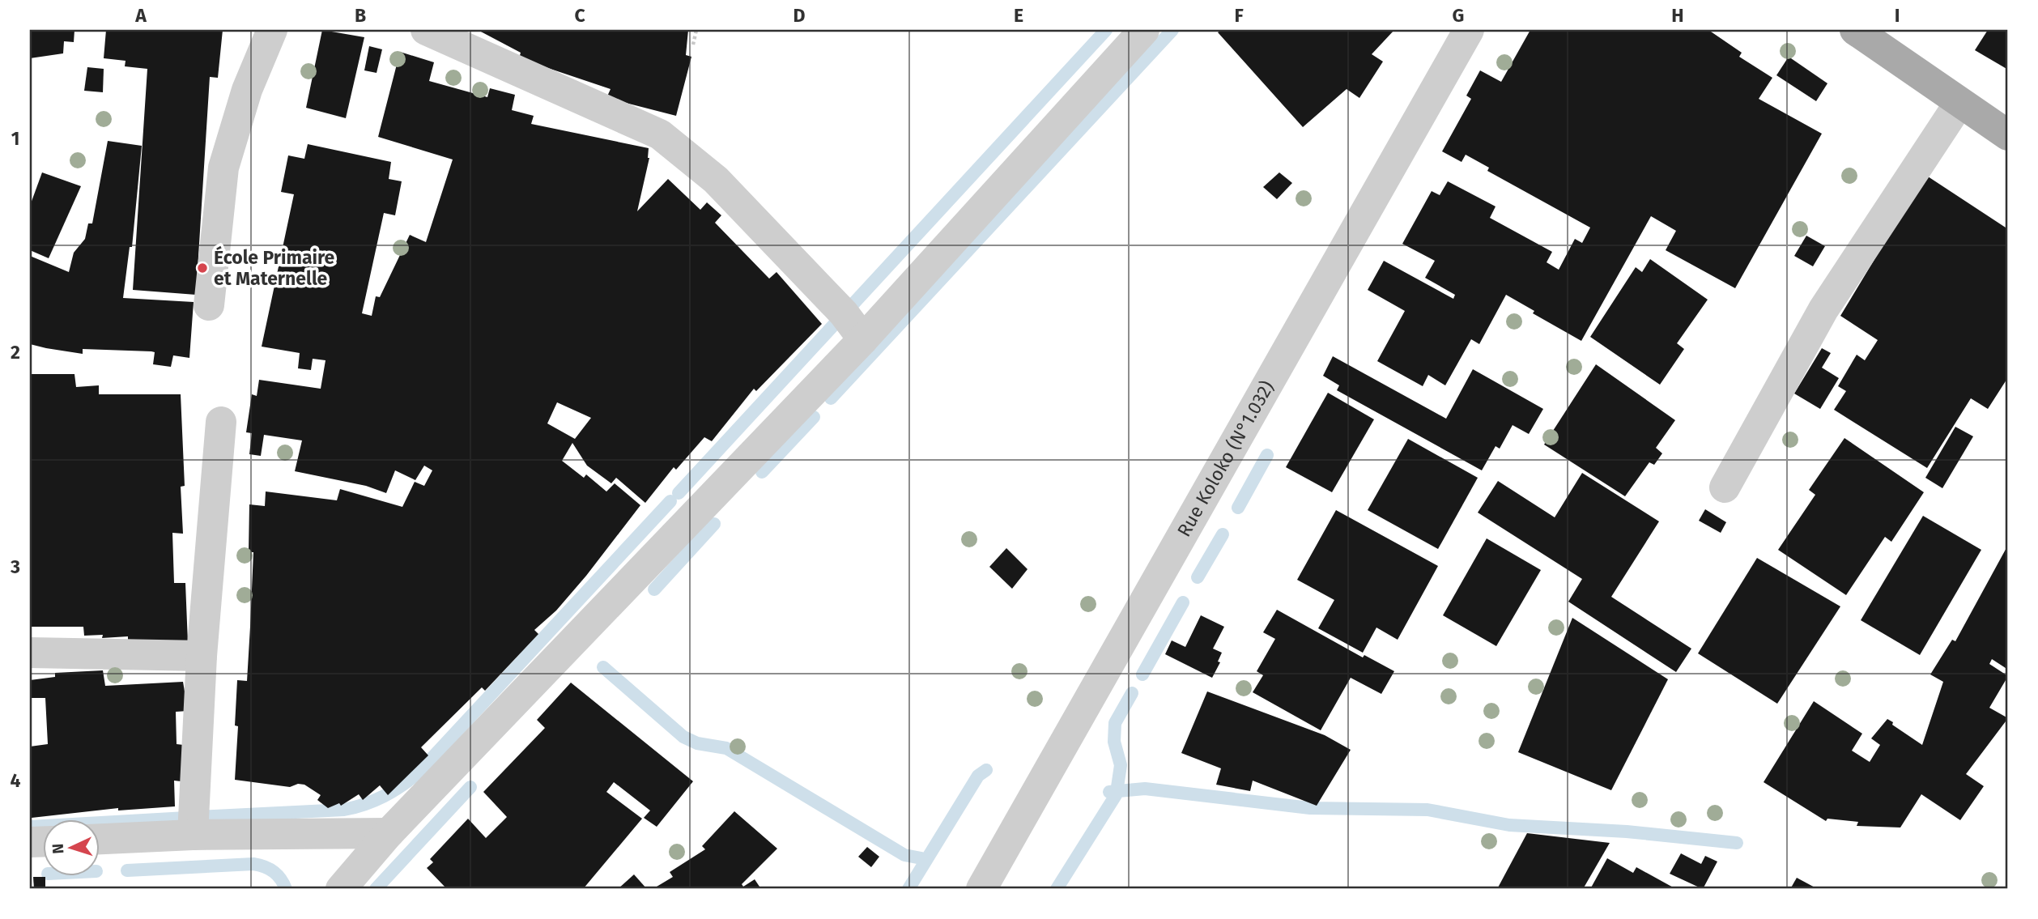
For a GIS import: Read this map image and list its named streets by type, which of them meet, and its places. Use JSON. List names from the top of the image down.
{
  "streets": {
    "street": ["Rue Koloko (N°1.032)"]
  },
  "places": ["École Primaire et Maternelle"],
  "north": "left",
  "grid": {
    "columns": [
      "A",
      "B",
      "C",
      "D",
      "E",
      "F",
      "G",
      "H",
      "I"
    ],
    "rows": [
      "1",
      "2",
      "3",
      "4"
    ]
  }
}
